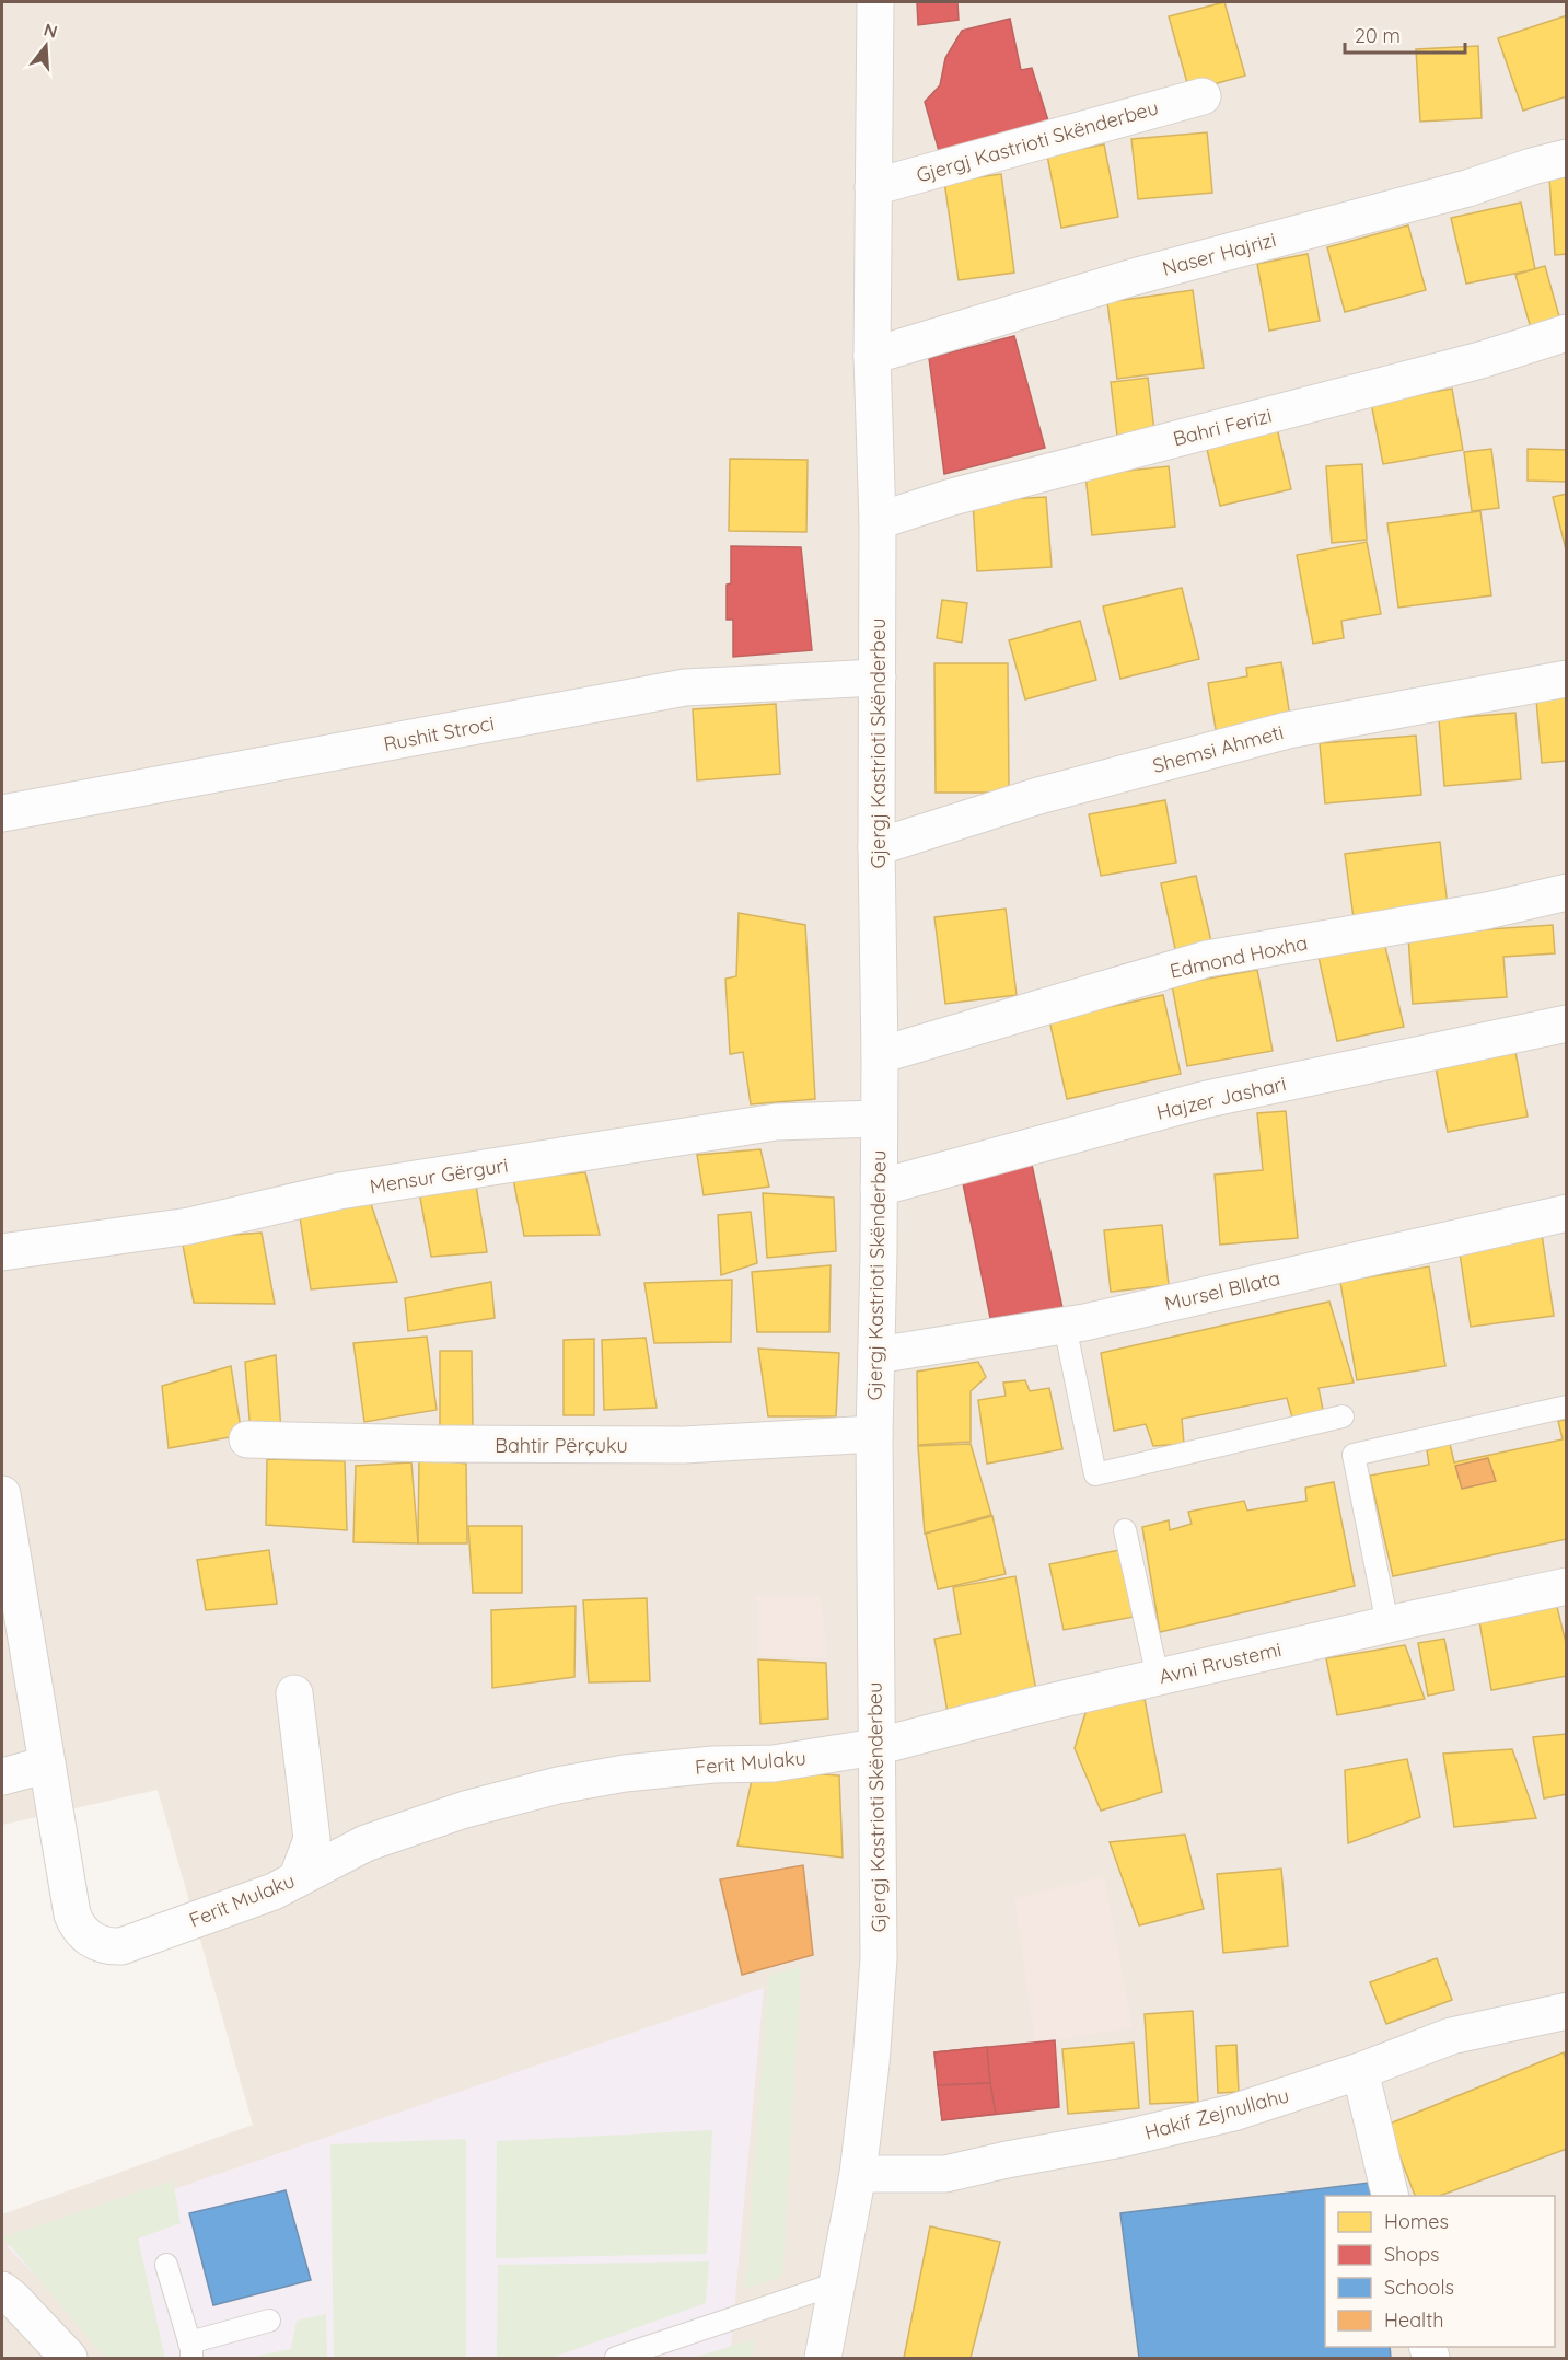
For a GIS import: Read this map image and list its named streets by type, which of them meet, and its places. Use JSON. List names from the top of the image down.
{
  "streets": {
    "street": [
      "Gjergj Kastrioti Skënderbeu",
      "Naser Hajrizi",
      "Bahri Ferizi",
      "Rushit Stroci",
      "Shemsi Ahmeti",
      "Edmond Hoxha",
      "Hajzer Jashari",
      "Mensur Gërguri",
      "Mursel Bllata",
      "Bahtir Përçuku",
      "Avni Rrustemi",
      "Ferit Mulaku",
      "Hakif Zejnullahu"
    ]
  },
  "crossings": [
    ["Gjergj Kastrioti Skënderbeu", "Naser Hajrizi"],
    ["Gjergj Kastrioti Skënderbeu", "Bahri Ferizi"],
    ["Gjergj Kastrioti Skënderbeu", "Rushit Stroci"],
    ["Gjergj Kastrioti Skënderbeu", "Shemsi Ahmeti"],
    ["Gjergj Kastrioti Skënderbeu", "Edmond Hoxha"],
    ["Gjergj Kastrioti Skënderbeu", "Hajzer Jashari"],
    ["Gjergj Kastrioti Skënderbeu", "Mensur Gërguri"],
    ["Gjergj Kastrioti Skënderbeu", "Mursel Bllata"],
    ["Gjergj Kastrioti Skënderbeu", "Bahtir Përçuku"],
    ["Gjergj Kastrioti Skënderbeu", "Avni Rrustemi"],
    ["Gjergj Kastrioti Skënderbeu", "Ferit Mulaku"],
    ["Gjergj Kastrioti Skënderbeu", "Hakif Zejnullahu"],
    ["Avni Rrustemi", "Ferit Mulaku"]
  ],
  "legend": [
    "Homes",
    "Shops",
    "Schools",
    "Health"
  ],
  "scale_bar": "20 m",
  "north": "top"
}
